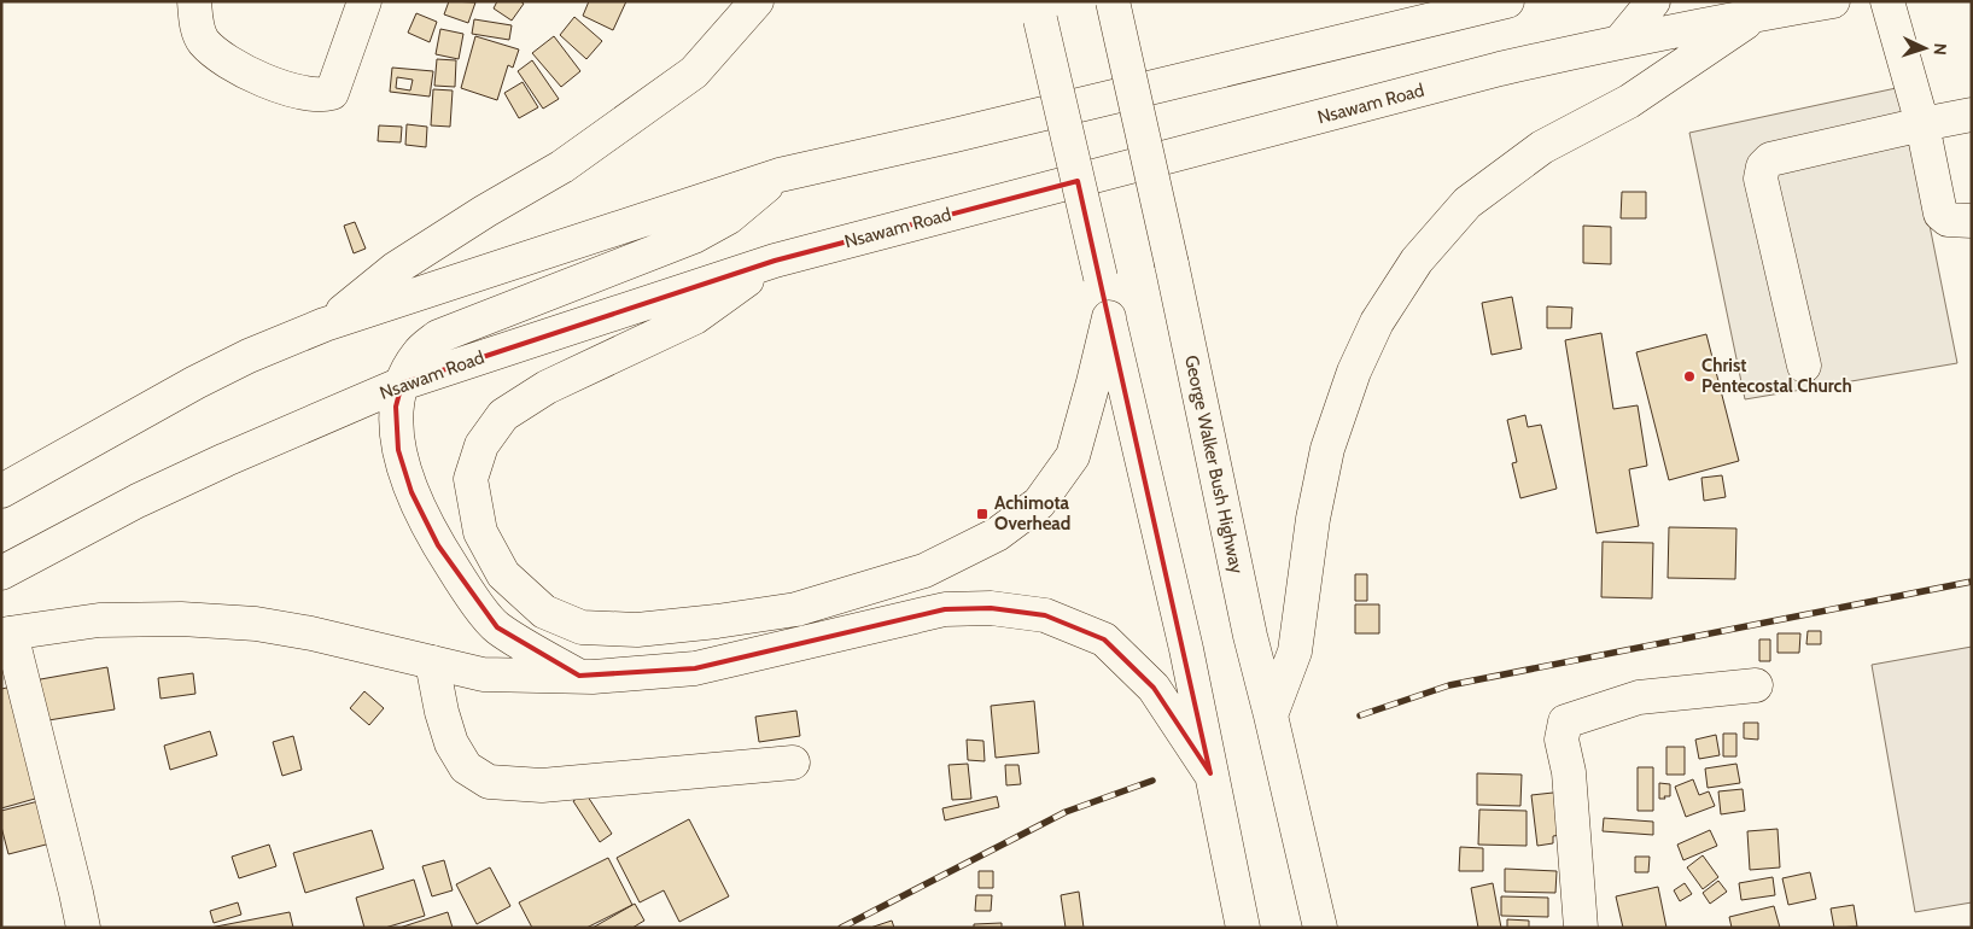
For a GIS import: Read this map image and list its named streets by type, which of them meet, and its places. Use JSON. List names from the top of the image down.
{
  "streets": {
    "main road": ["Nsawam Road", "George Walker Bush Highway"]
  },
  "places": {
    "other": ["Christ Pentecostal Church"],
    "transit": ["Achimota Overhead"]
  },
  "north": "right"
}
